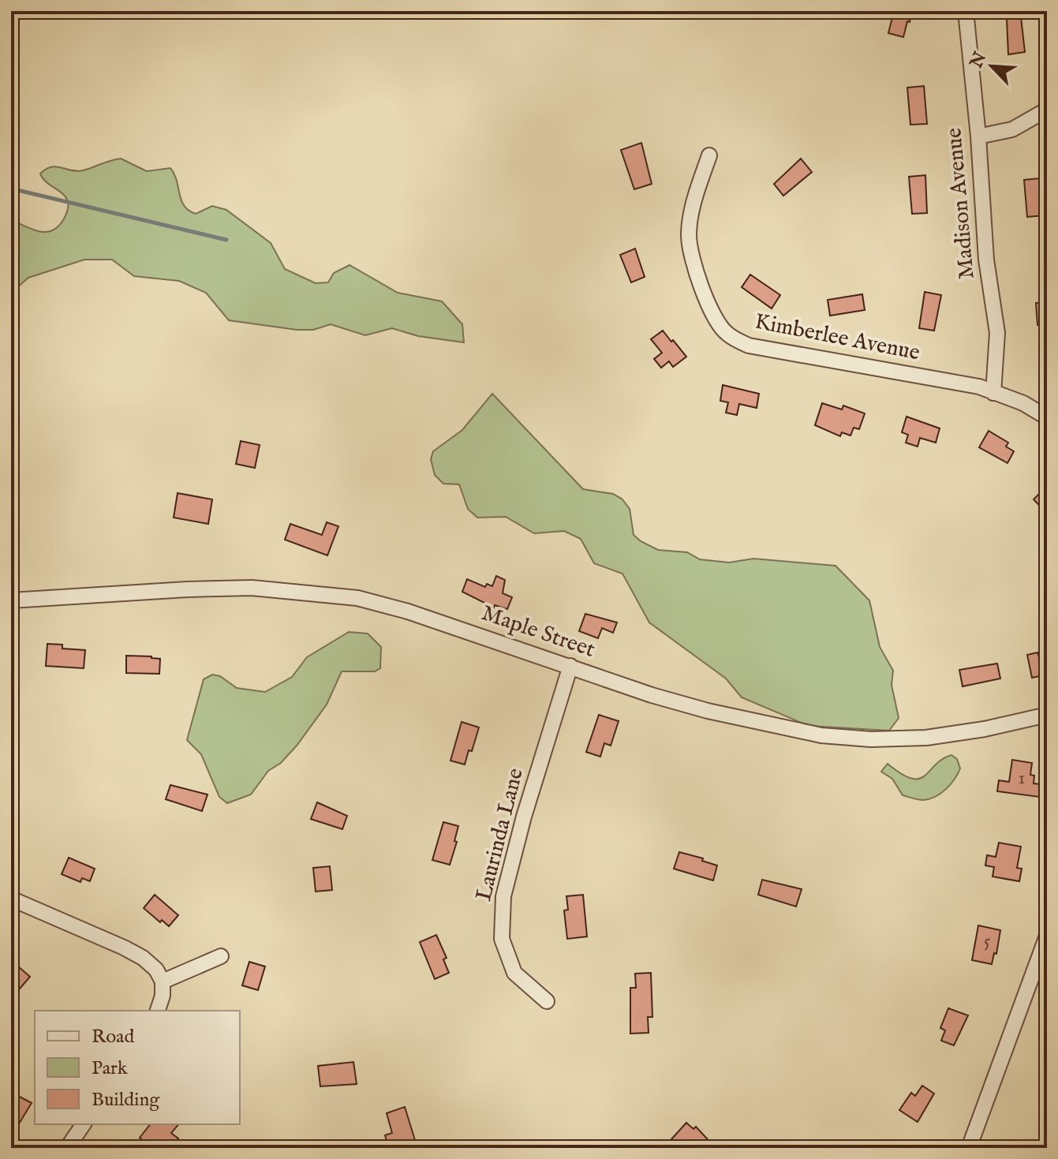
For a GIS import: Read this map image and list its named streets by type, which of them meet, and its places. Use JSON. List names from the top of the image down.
{
  "streets": {
    "street": [
      "Madison Avenue",
      "Kimberlee Avenue",
      "Maple Street",
      "Laurinda Lane"
    ]
  },
  "crossings": [
    ["Madison Avenue", "Kimberlee Avenue"],
    ["Maple Street", "Laurinda Lane"]
  ],
  "house_numbers": ["1", "5"],
  "legend": ["Road", "Park", "Building"],
  "north": "top left"
}
